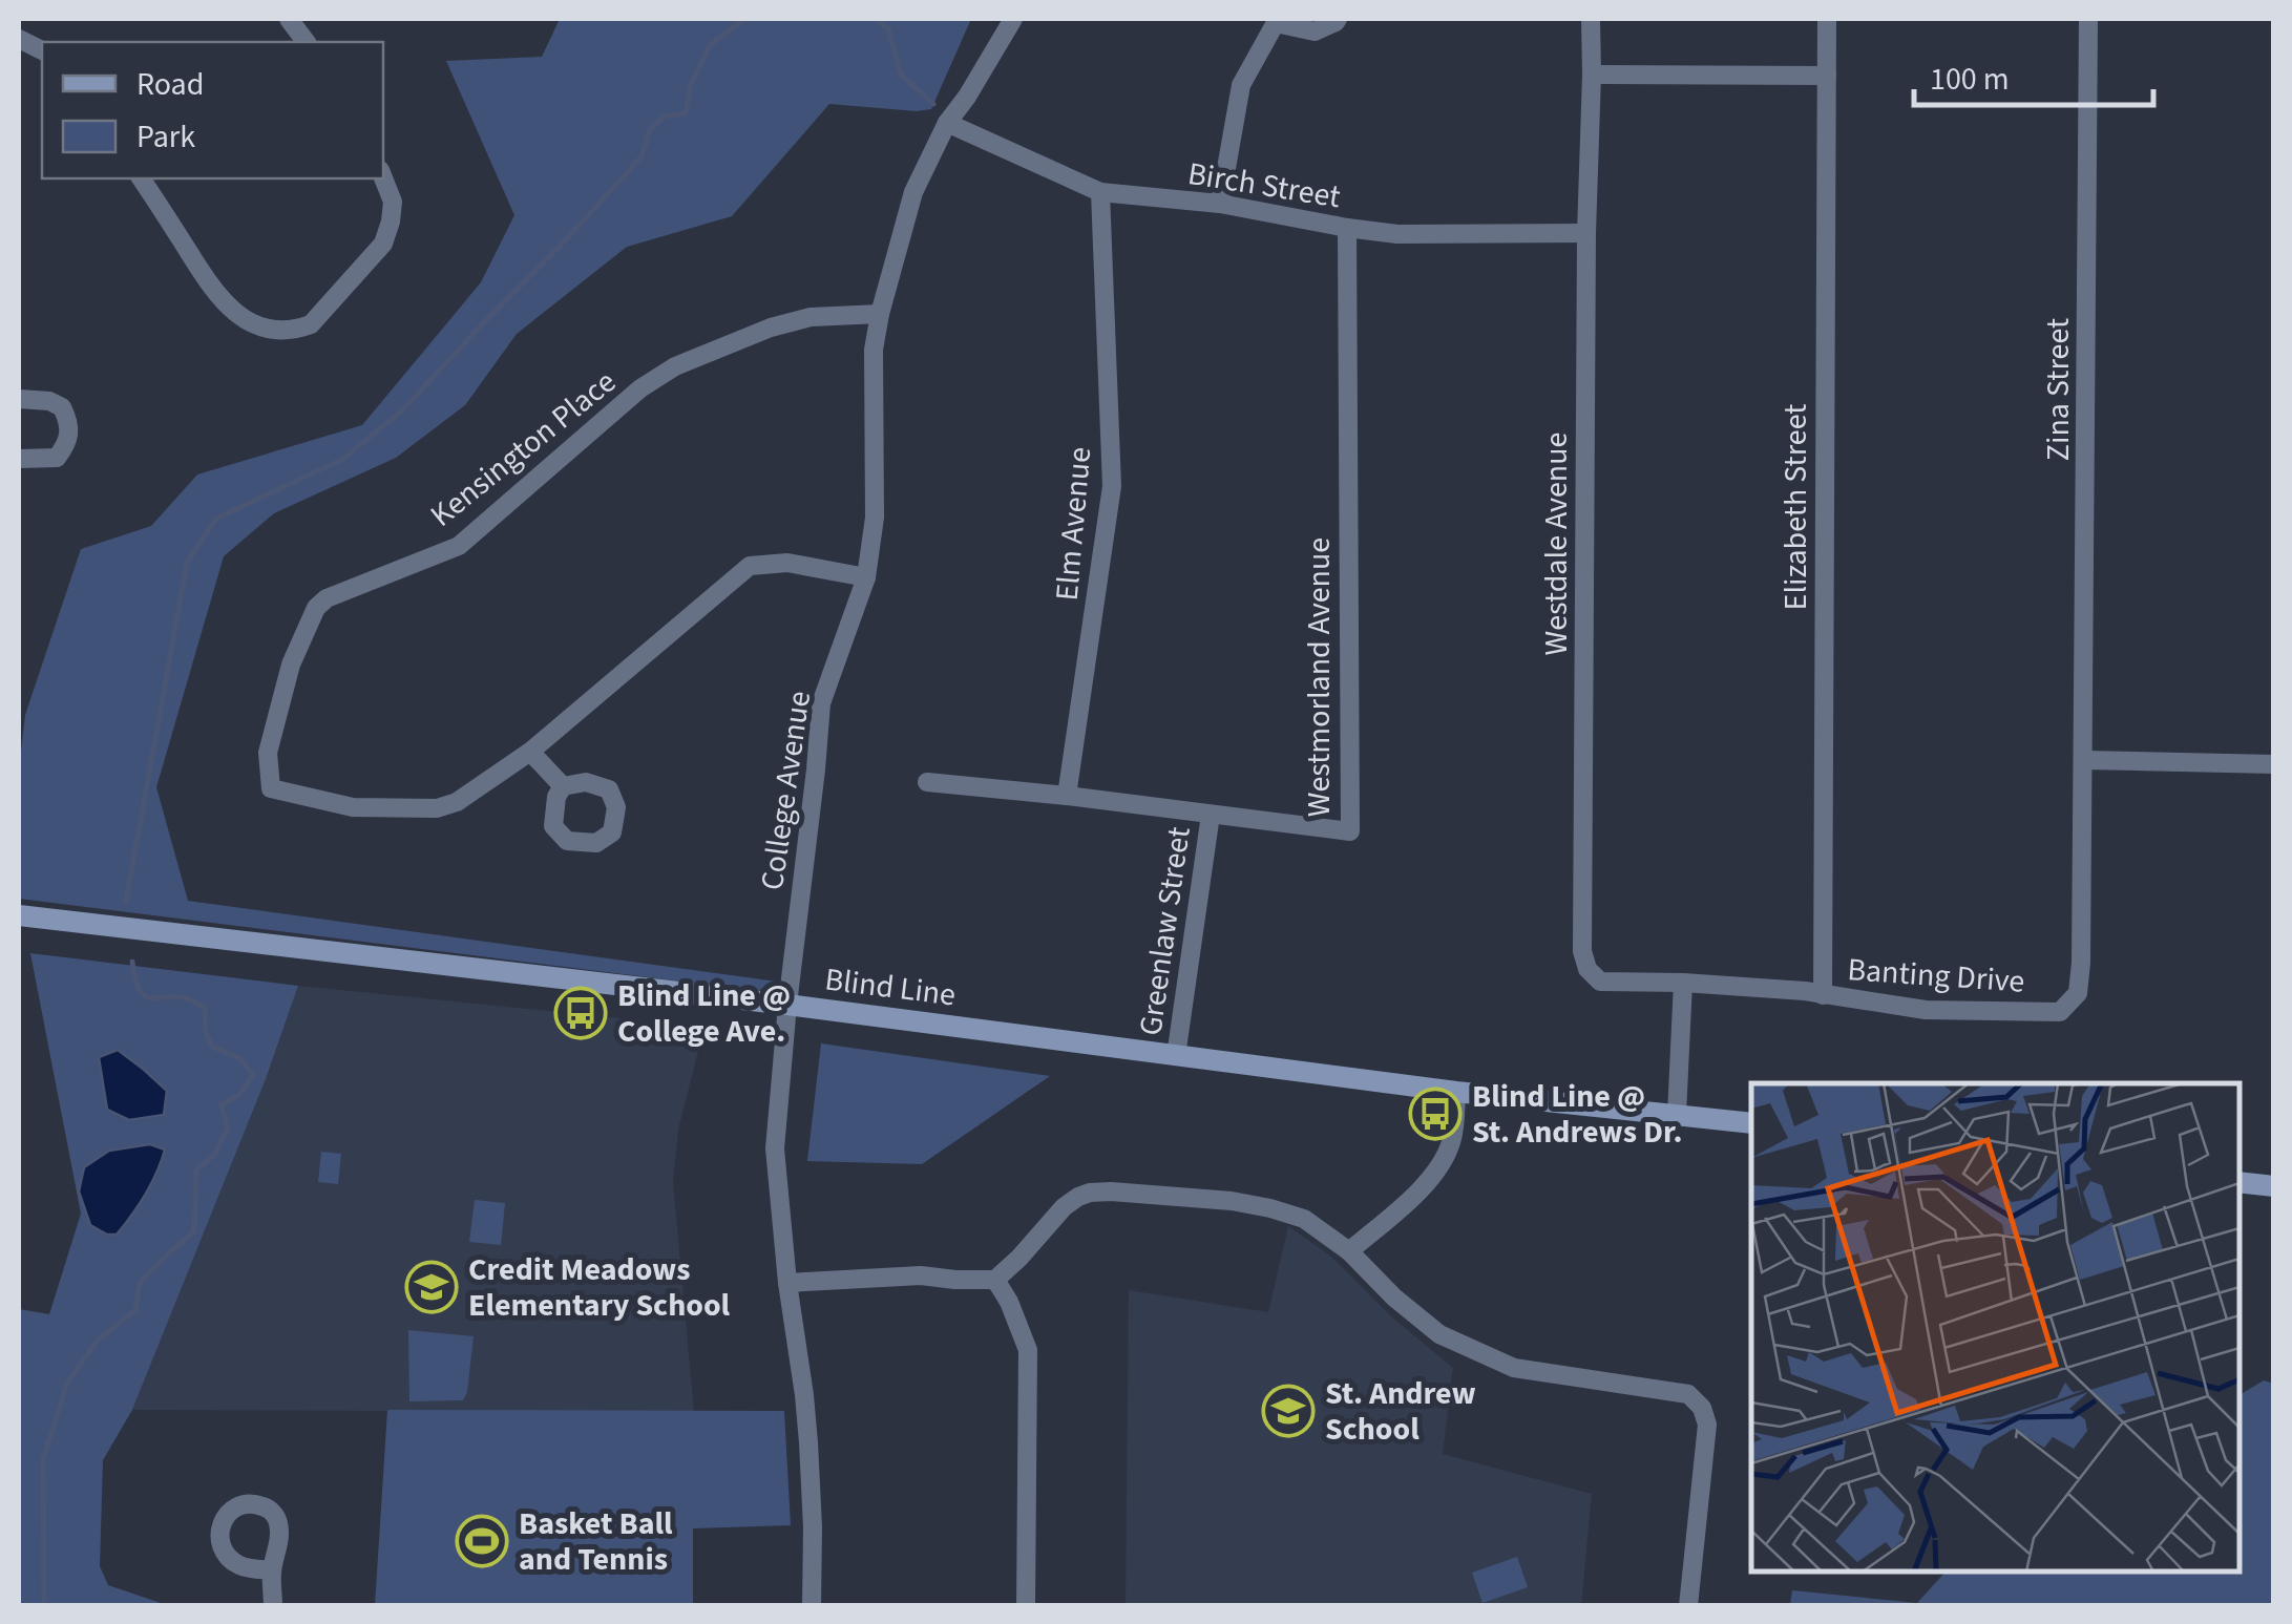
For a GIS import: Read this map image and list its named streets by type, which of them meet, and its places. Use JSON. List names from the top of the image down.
{
  "streets": {
    "street": [
      "Birch Street",
      "Zina Street",
      "Kensington Place",
      "Elizabeth Street",
      "Elm Avenue",
      "Westdale Avenue",
      "Westmorland Avenue",
      "College Avenue",
      "Greenlaw Street",
      "Banting Drive",
      "Blind Line"
    ]
  },
  "crossings": [
    ["Birch Street", "Elm Avenue"],
    ["Birch Street", "Westdale Avenue"],
    ["Birch Street", "Westmorland Avenue"],
    ["Birch Street", "College Avenue"],
    ["Zina Street", "Banting Drive"],
    ["Kensington Place", "College Avenue"],
    ["Elizabeth Street", "Banting Drive"],
    ["Elm Avenue", "Westmorland Avenue"],
    ["Westdale Avenue", "Banting Drive"],
    ["Westmorland Avenue", "Greenlaw Street"],
    ["College Avenue", "Blind Line"],
    ["Greenlaw Street", "Blind Line"]
  ],
  "places": {
    "bus stop": ["Blind Line @ College Ave.", "Blind Line @ St. Andrews Dr."],
    "school or university": ["Credit Meadows Elementary School", "St. Andrew School"],
    "sports": ["Basket Ball and Tennis"]
  },
  "legend": ["Road", "Park"],
  "scale_bar": "100 m"
}
